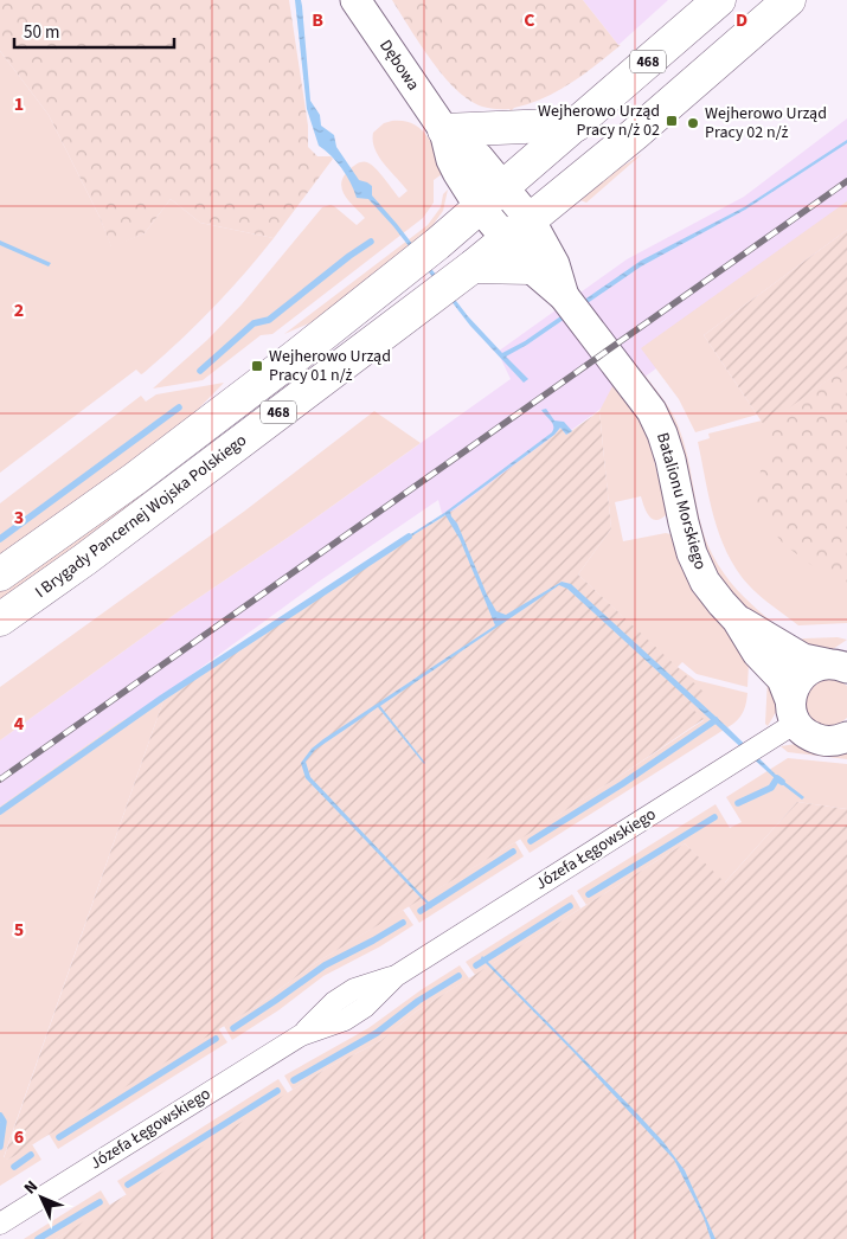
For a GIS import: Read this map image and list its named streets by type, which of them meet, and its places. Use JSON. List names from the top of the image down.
{
  "streets": {
    "main road": [
      "468",
      "Dębowa",
      "Batalionu Morskiego",
      "I Brygady Pancernej Wojska Polskiego"
    ],
    "street": ["Józefa Łęgowskiego"]
  },
  "crossings": [
    ["468", "Dębowa"],
    ["Batalionu Morskiego", "I Brygady Pancernej Wojska Polskiego"],
    ["Batalionu Morskiego", "Józefa Łęgowskiego"]
  ],
  "places": {
    "transit": ["Wejherowo Urząd Pracy n/ż 02", "Wejherowo Urząd Pracy 01 n/ż"],
    "other": ["Wejherowo Urząd Pracy 02 n/ż"]
  },
  "scale_bar": "50 m",
  "north": "top left",
  "grid": {
    "columns": ["B", "C", "D"],
    "rows": [
      "1",
      "2",
      "3",
      "4",
      "5",
      "6"
    ]
  }
}
